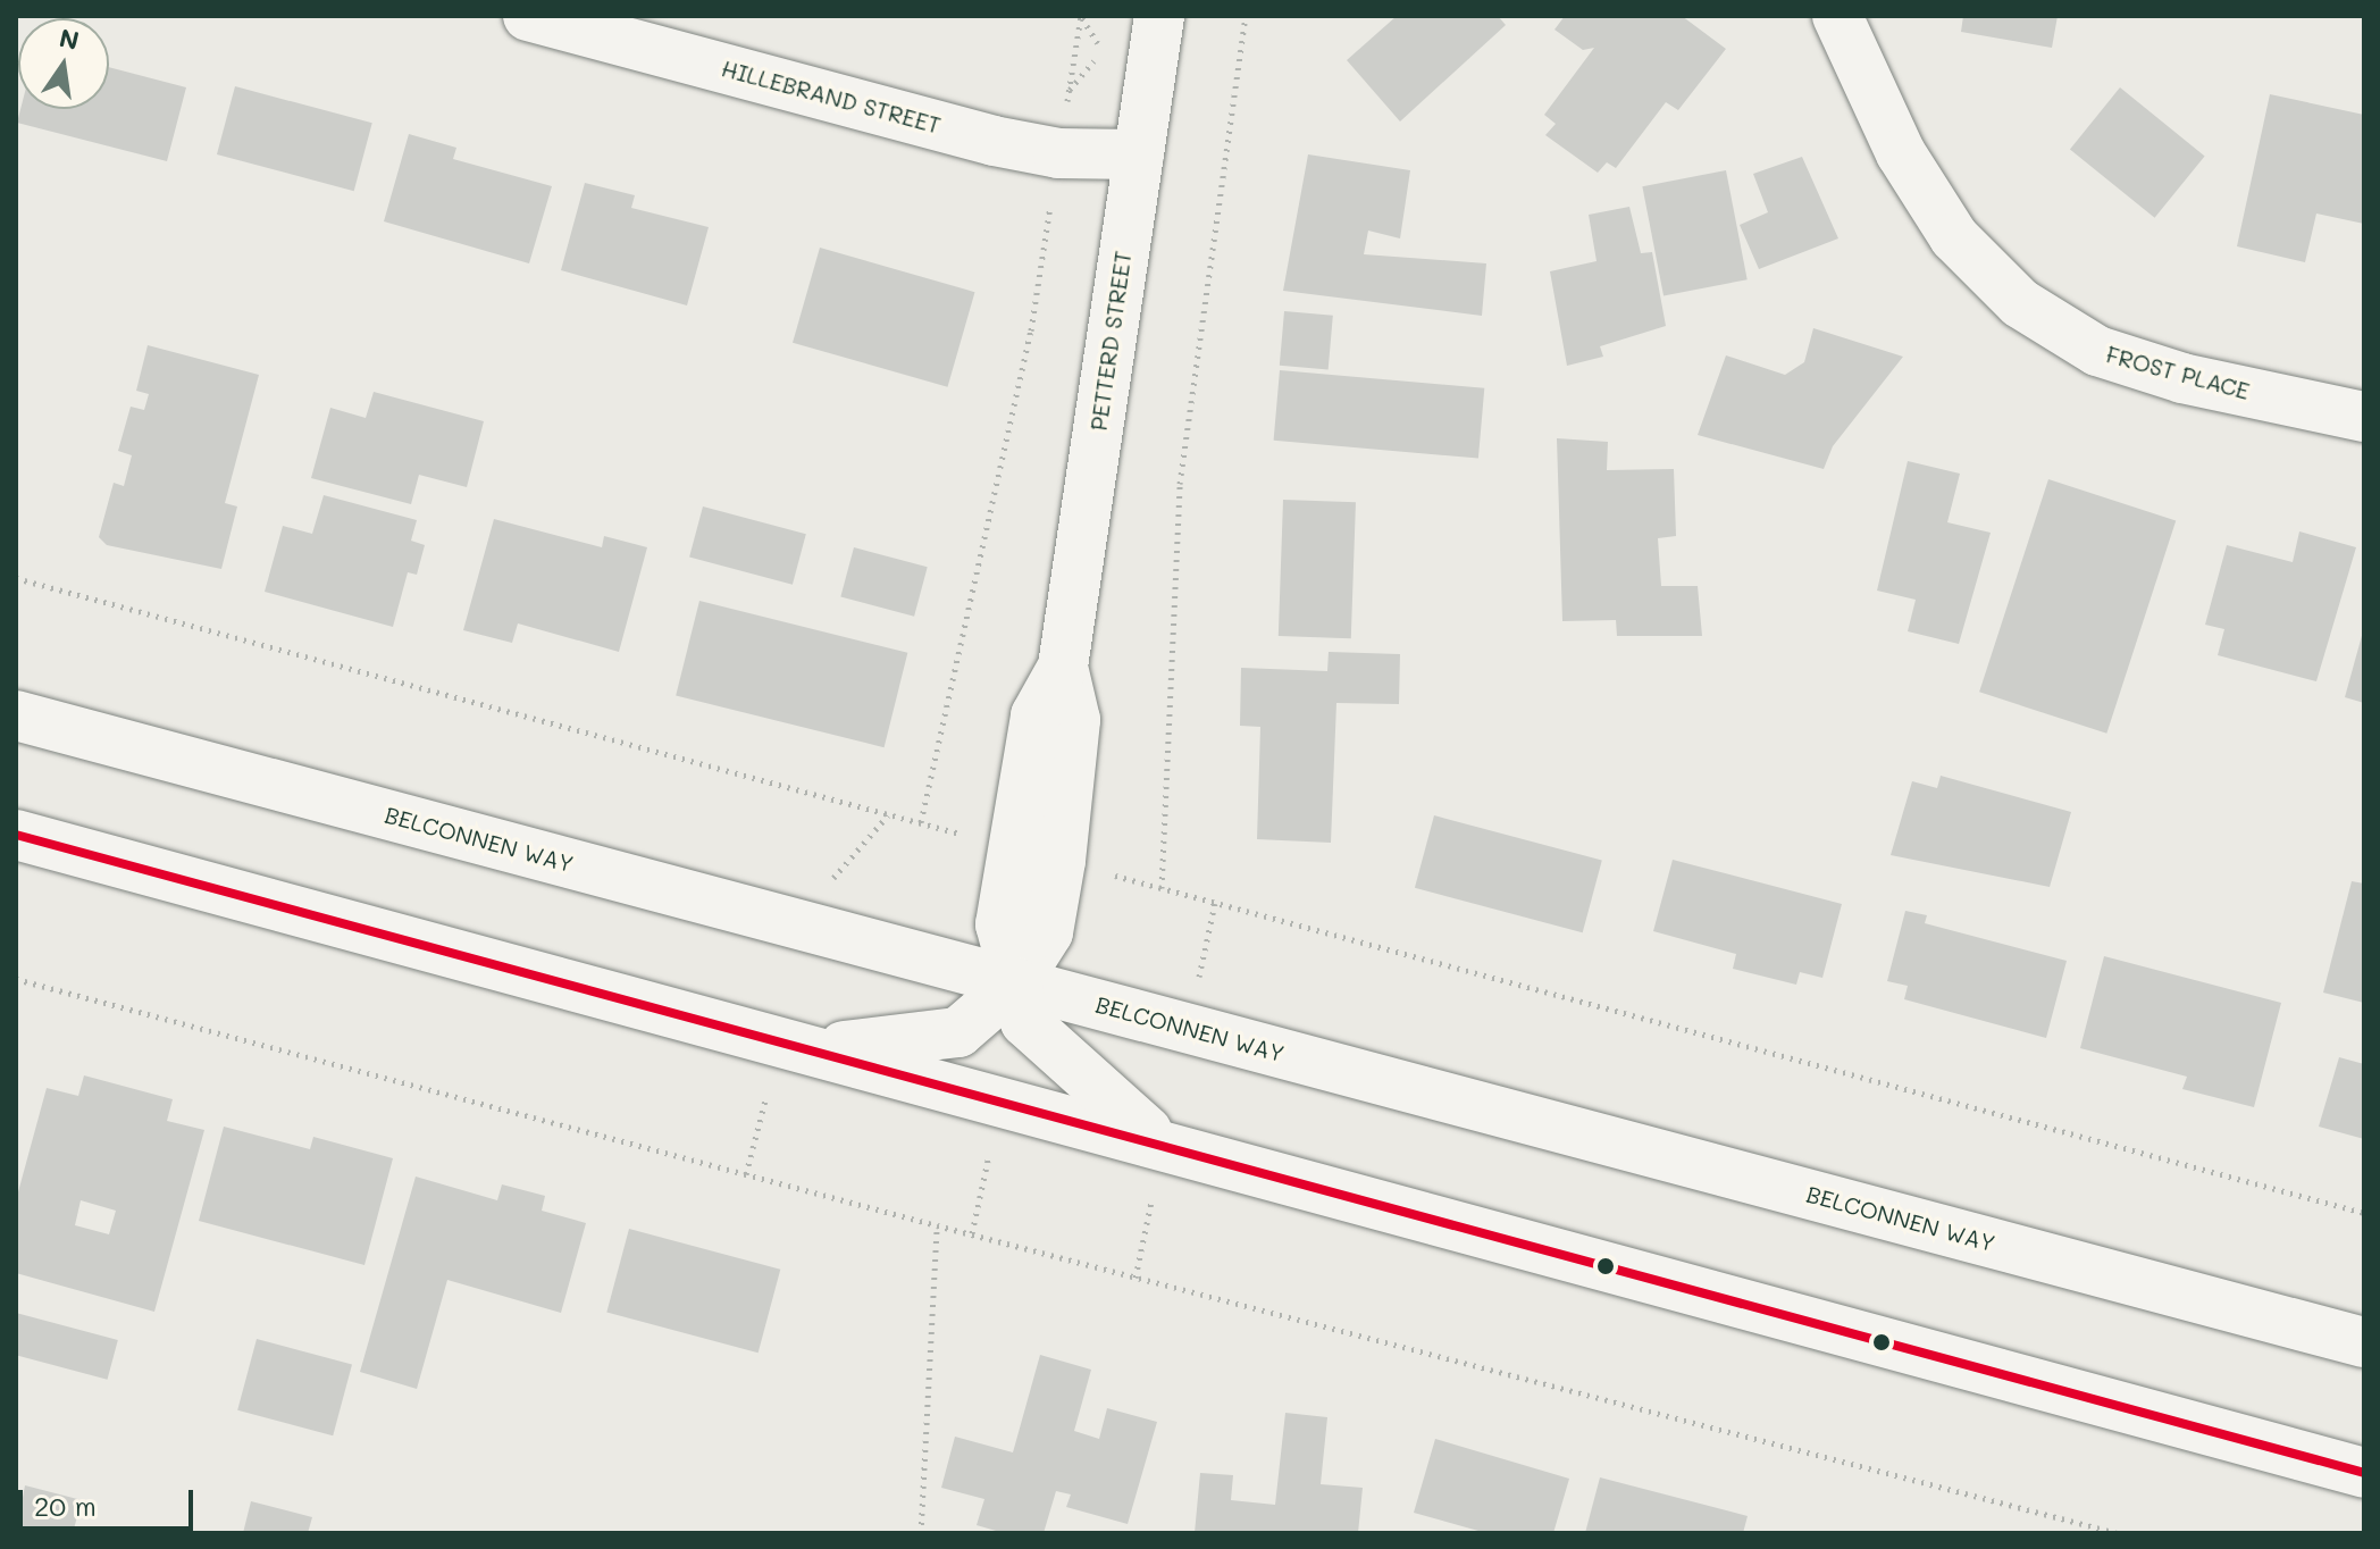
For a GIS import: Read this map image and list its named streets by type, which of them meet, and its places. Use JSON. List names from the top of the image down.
{
  "streets": {
    "main road": [
      "HILLEBRAND STREET",
      "PETTERD STREET",
      "FROST PLACE",
      "BELCONNEN WAY"
    ]
  },
  "crossings": [
    ["HILLEBRAND STREET", "PETTERD STREET"],
    ["PETTERD STREET", "BELCONNEN WAY"]
  ],
  "scale_bar": "20 m",
  "north": "top"
}
